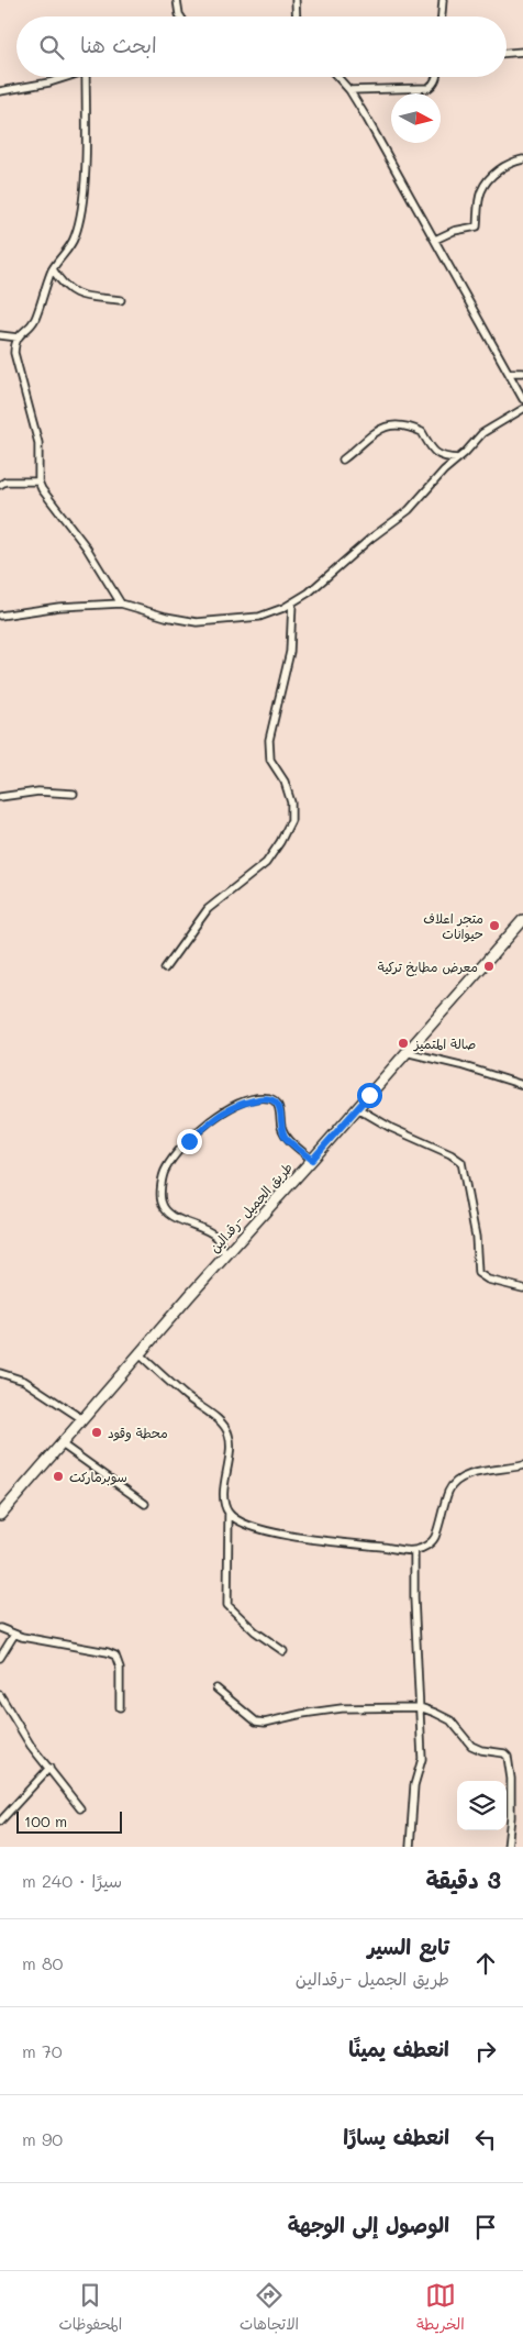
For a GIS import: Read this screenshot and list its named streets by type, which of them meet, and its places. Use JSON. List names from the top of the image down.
{
  "streets": {
    "main road": ["طريق الجميل -رقدالين"]
  },
  "places": [
    "متجر اعلاف حيوانات",
    "معرض مطابخ تركية",
    "صالة المتميز",
    "محطة وقود",
    "سوبرماركت"
  ],
  "scale_bar": "100 m",
  "north": "right",
  "page": {
    "search": "ابحث هنا",
    "scale": "100 m",
    "heading": ["3 دقيقة", "سيرًا · 240 m"],
    "list": [
      ["تابع السير", "طريق الجميل -رقدالين", "80 m"],
      ["انعطف يمينًا", "70 m"],
      ["انعطف يسارًا", "90 m"],
      "الوصول إلى الوجهة"
    ],
    "nav": ["الخريطة", "الاتجاهات", "المحفوظات"]
  }
}
